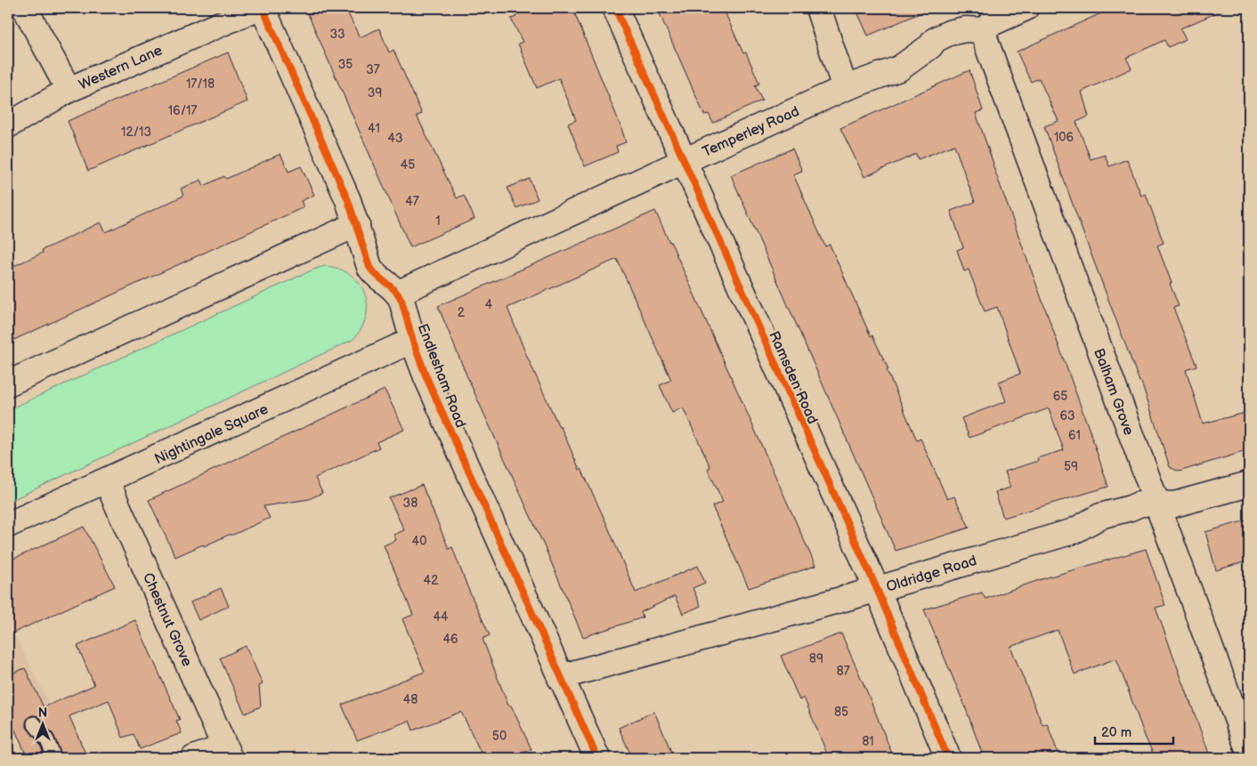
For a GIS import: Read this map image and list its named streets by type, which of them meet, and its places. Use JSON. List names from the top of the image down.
{
  "streets": {
    "street": [
      "Western Lane",
      "Temperley Road",
      "Endlesham Road",
      "Ramsden Road",
      "Balham Grove",
      "Nightingale Square",
      "Oldridge Road",
      "Chestnut Grove"
    ]
  },
  "crossings": [
    ["Temperley Road", "Endlesham Road"],
    ["Temperley Road", "Ramsden Road"],
    ["Temperley Road", "Balham Grove"],
    ["Endlesham Road", "Nightingale Square"],
    ["Endlesham Road", "Oldridge Road"],
    ["Ramsden Road", "Oldridge Road"],
    ["Balham Grove", "Oldridge Road"],
    ["Nightingale Square", "Chestnut Grove"]
  ],
  "house_numbers": [
    "33",
    "35",
    "37",
    "17/18",
    "39",
    "16/17",
    "41",
    "12/13",
    "106",
    "43",
    "45",
    "47",
    "1",
    "4",
    "2",
    "65",
    "63",
    "61",
    "59",
    "38",
    "40",
    "42",
    "44",
    "46",
    "89",
    "87",
    "48",
    "85",
    "50",
    "81"
  ],
  "scale_bar": "20 m",
  "north": "top"
}
